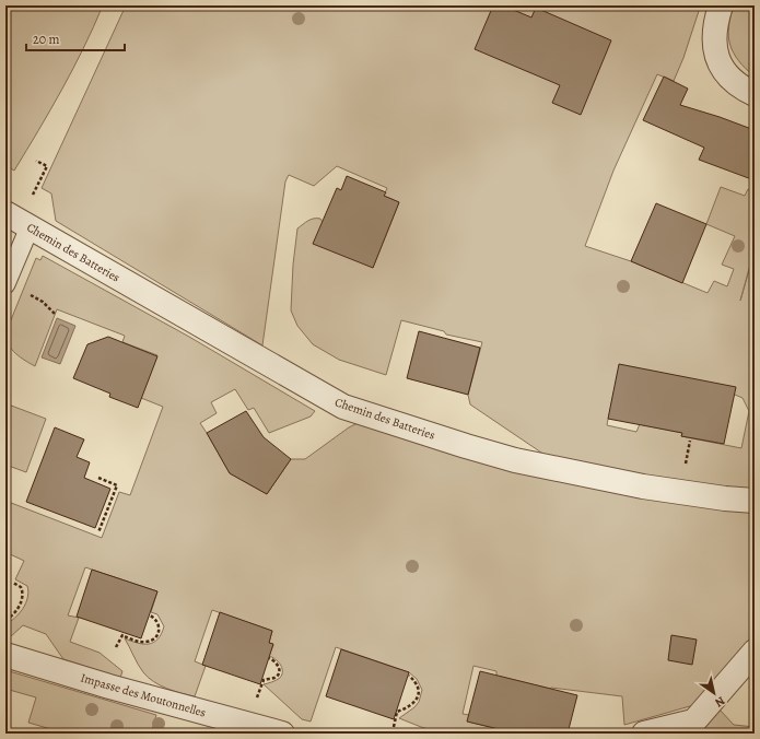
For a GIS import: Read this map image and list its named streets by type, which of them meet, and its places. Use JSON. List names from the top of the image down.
{
  "streets": {
    "street": ["Chemin des Batteries", "Impasse des Moutonnelles"]
  },
  "scale_bar": "20 m",
  "north": "bottom right"
}
